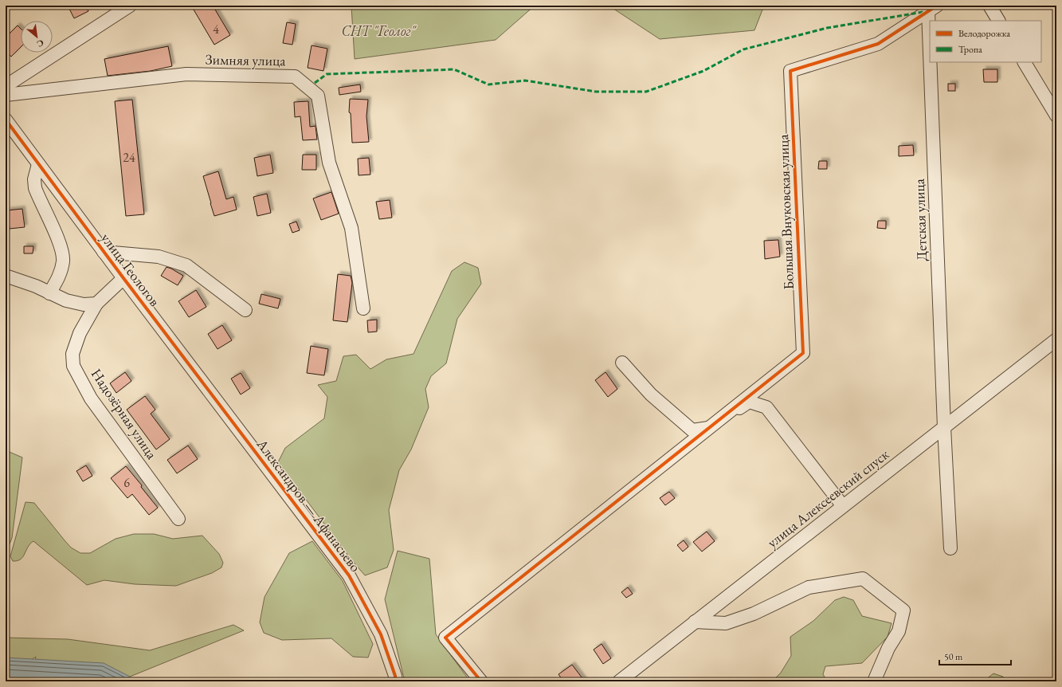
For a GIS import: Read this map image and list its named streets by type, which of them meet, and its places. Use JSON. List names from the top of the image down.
{
  "streets": {
    "street": [
      "Зимняя улица",
      "Большая Внуковская улица",
      "Детская улица",
      "улица Геологов",
      "Надозёрная улица",
      "улица Алексеевский спуск",
      "Александров — Афанасьево"
    ]
  },
  "crossings": [
    ["Большая Внуковская улица", "Детская улица"],
    ["Детская улица", "улица Алексеевский спуск"],
    ["улица Геологов", "Надозёрная улица"],
    ["улица Геологов", "Александров — Афанасьево"]
  ],
  "parks": ["СНТ \"Геолог\""],
  "house_numbers": ["4", "24", "6"],
  "legend": ["Велодорожка", "Тропа"],
  "scale_bar": "50 m",
  "north": "bottom right"
}
